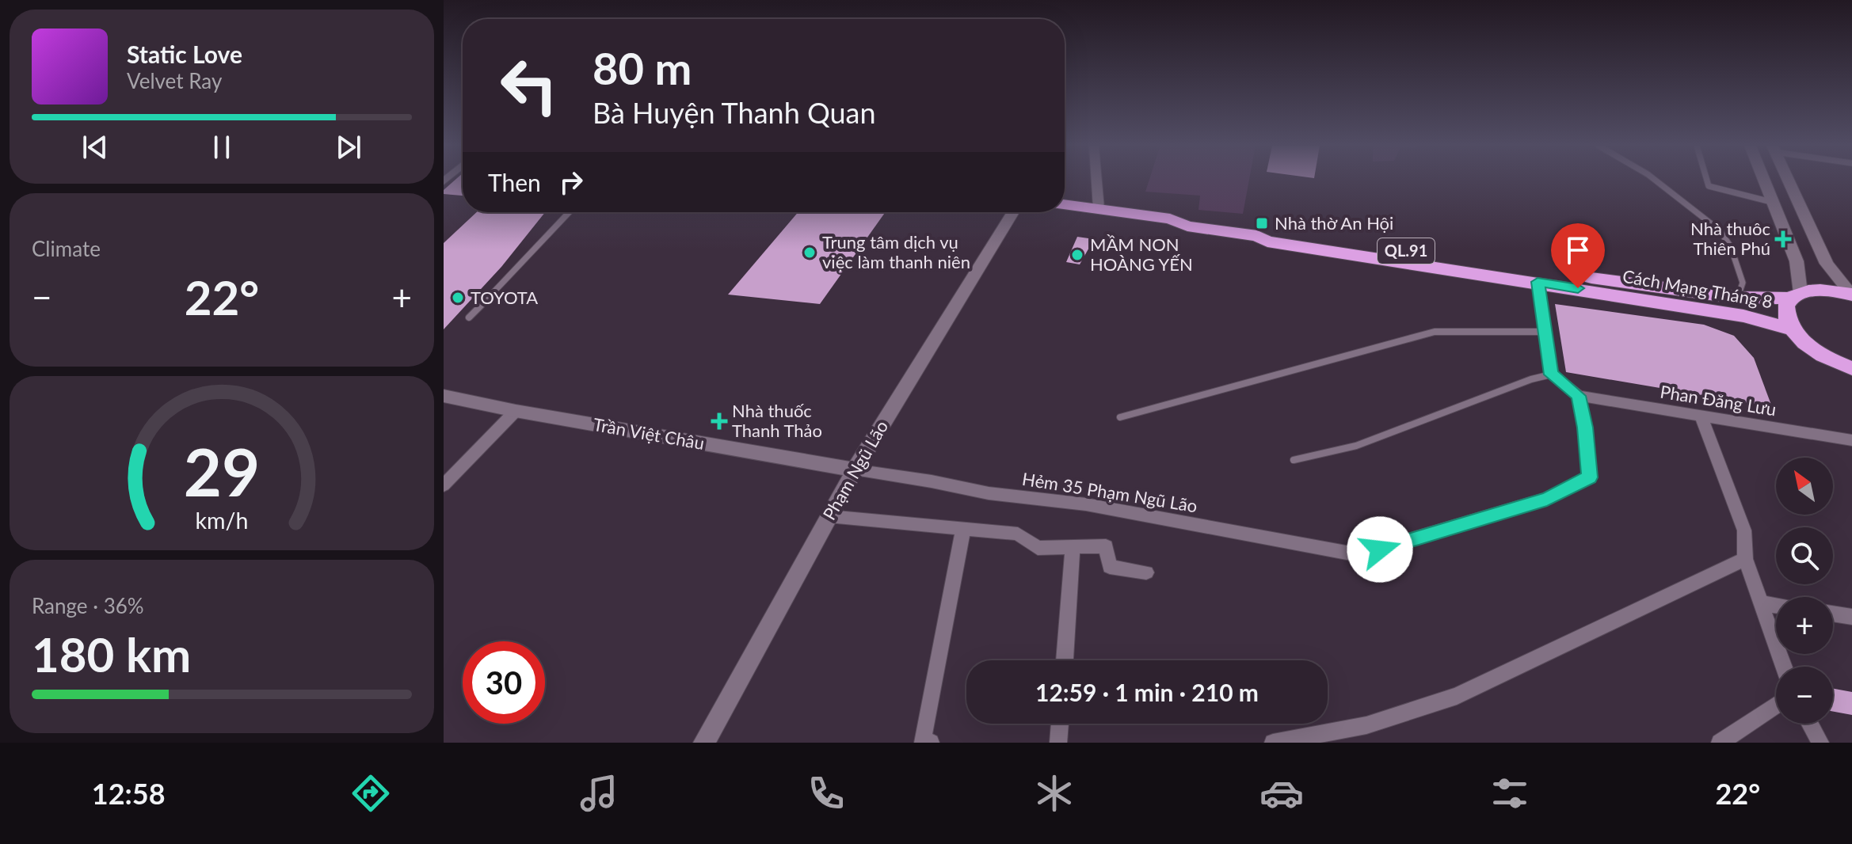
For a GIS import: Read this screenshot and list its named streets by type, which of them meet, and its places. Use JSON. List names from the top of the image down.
{
  "streets": {
    "highway": ["QL.91", "Cách Mạng Tháng 8"],
    "street": [
      "Phan Đăng Lưu",
      "Trần Việt Châu",
      "Phạm Ngũ Lão",
      "Hẻm 35 Phạm Ngũ Lão"
    ]
  },
  "crossings": [
    ["Phan Đăng Lưu", "Hẻm 35 Phạm Ngũ Lão"],
    ["Trần Việt Châu", "Phạm Ngũ Lão"],
    ["Trần Việt Châu", "Hẻm 35 Phạm Ngũ Lão"],
    ["Phạm Ngũ Lão", "Hẻm 35 Phạm Ngũ Lão"]
  ],
  "places": {
    "transit": ["Nhà thờ An Hội"],
    "health": ["Nhà thuôc Thiên Phú", "Nhà thuốc Thanh Thảo"],
    "other": ["Trung tâm dịch vụ việc làm thanh niên", "MẦM NON HOÀNG YẾN", "TOYOTA"]
  },
  "north": "top left",
  "page": {
    "turn": ["80 m", "Bà Huyện Thanh Quan"],
    "song": ["Static Love", "Velvet Ray"],
    "then": "Then",
    "tile": [
      "Climate",
      ["Range · 36%", "180 km"]
    ],
    "heat": ["−", "22°", "+"],
    "map_buttons": ["+", "−"],
    "limit": "30",
    "trip": "12:59 · 1 min · 210 m",
    "tabs": ["12:58", "22°"],
    "gauge": ["29", "km/h"]
  }
}
